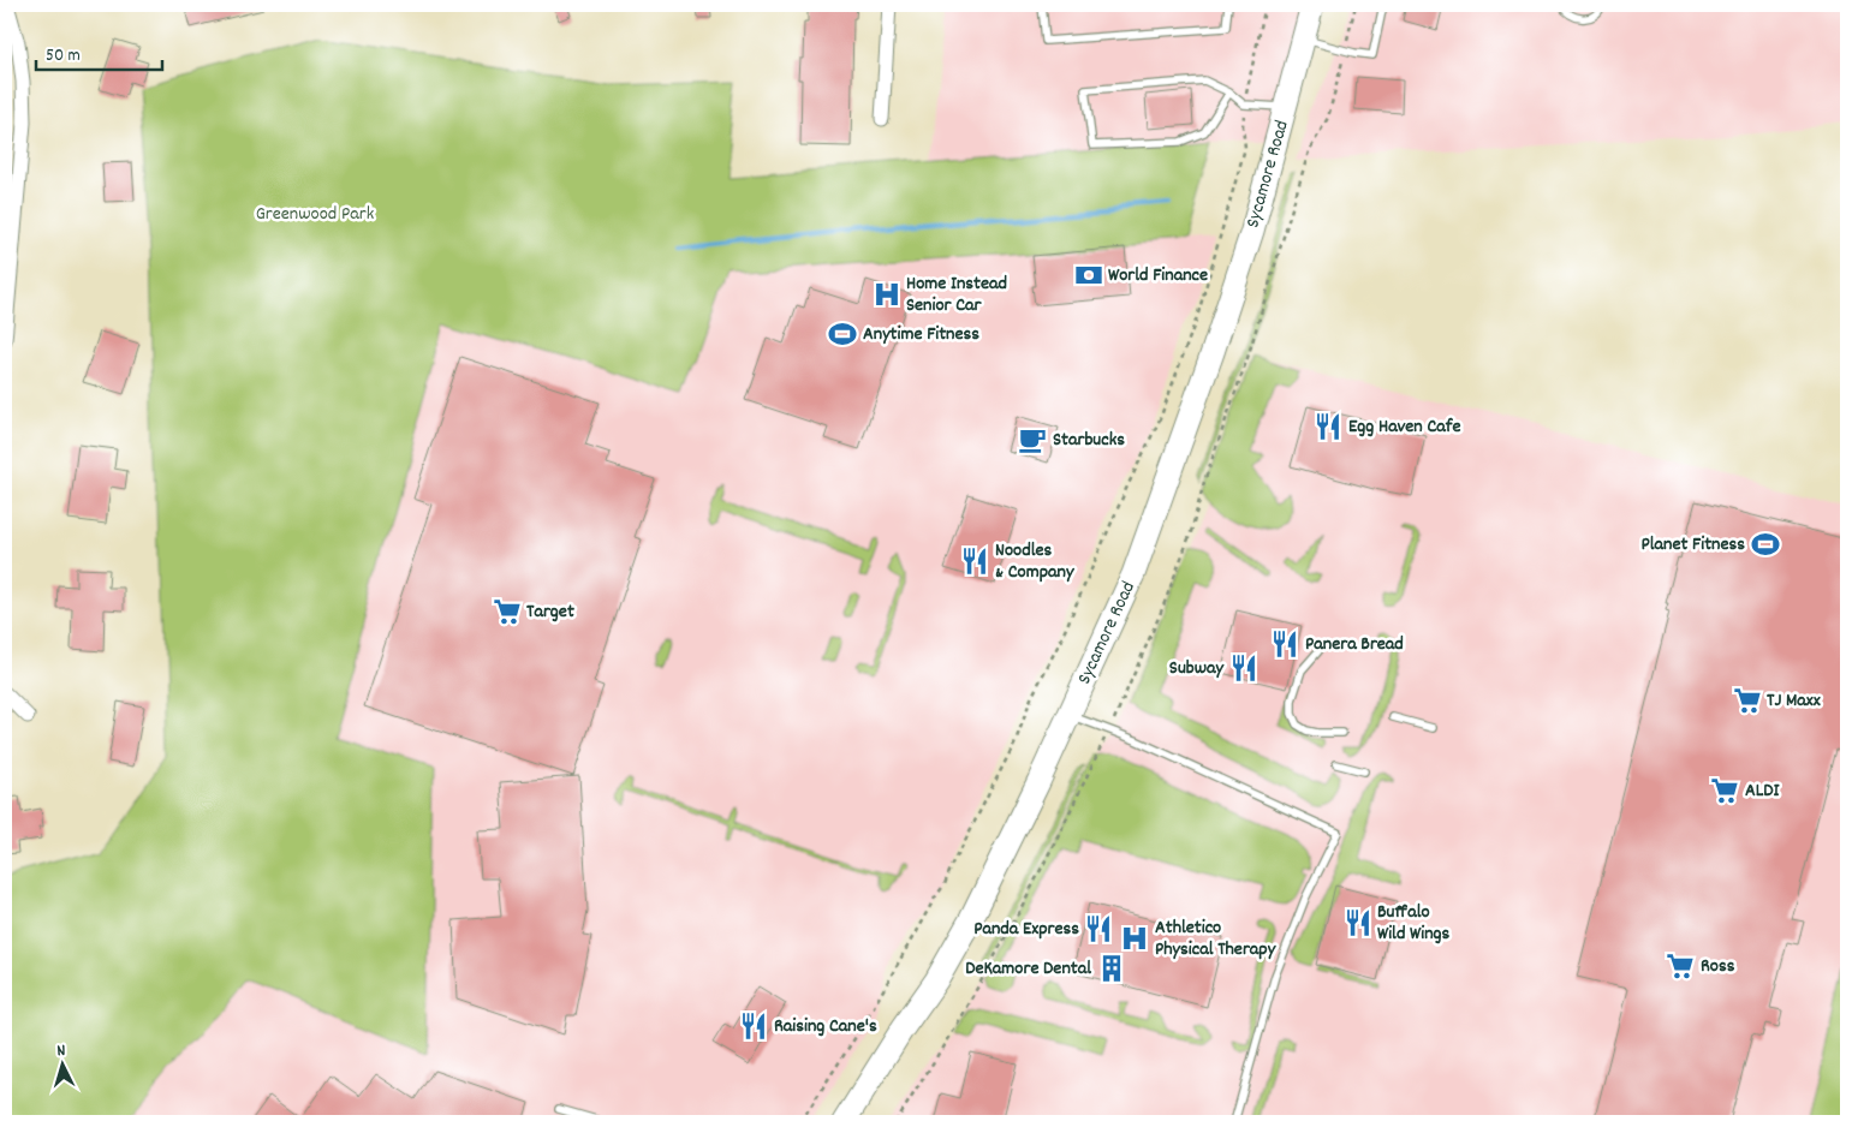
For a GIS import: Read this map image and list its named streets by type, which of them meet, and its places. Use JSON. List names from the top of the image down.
{
  "streets": {
    "main road": ["Sycamore Road"]
  },
  "parks": ["Greenwood Park"],
  "places": {
    "bank": ["World Finance"],
    "hospital": ["Home Instead Senior Car", "Athletico Physical Therapy"],
    "sports": ["Anytime Fitness", "Planet Fitness"],
    "restaurant": [
      "Egg Haven Cafe",
      "Noodles & Company",
      "Panera Bread",
      "Subway",
      "Buffalo Wild Wings",
      "Panda Express",
      "Raising Cane's"
    ],
    "cafe": ["Starbucks"],
    "supermarket": [
      "Target",
      "TJ Maxx",
      "ALDI",
      "Ross"
    ],
    "building": ["DeKamore Dental"]
  },
  "scale_bar": "50 m",
  "north": "top"
}
